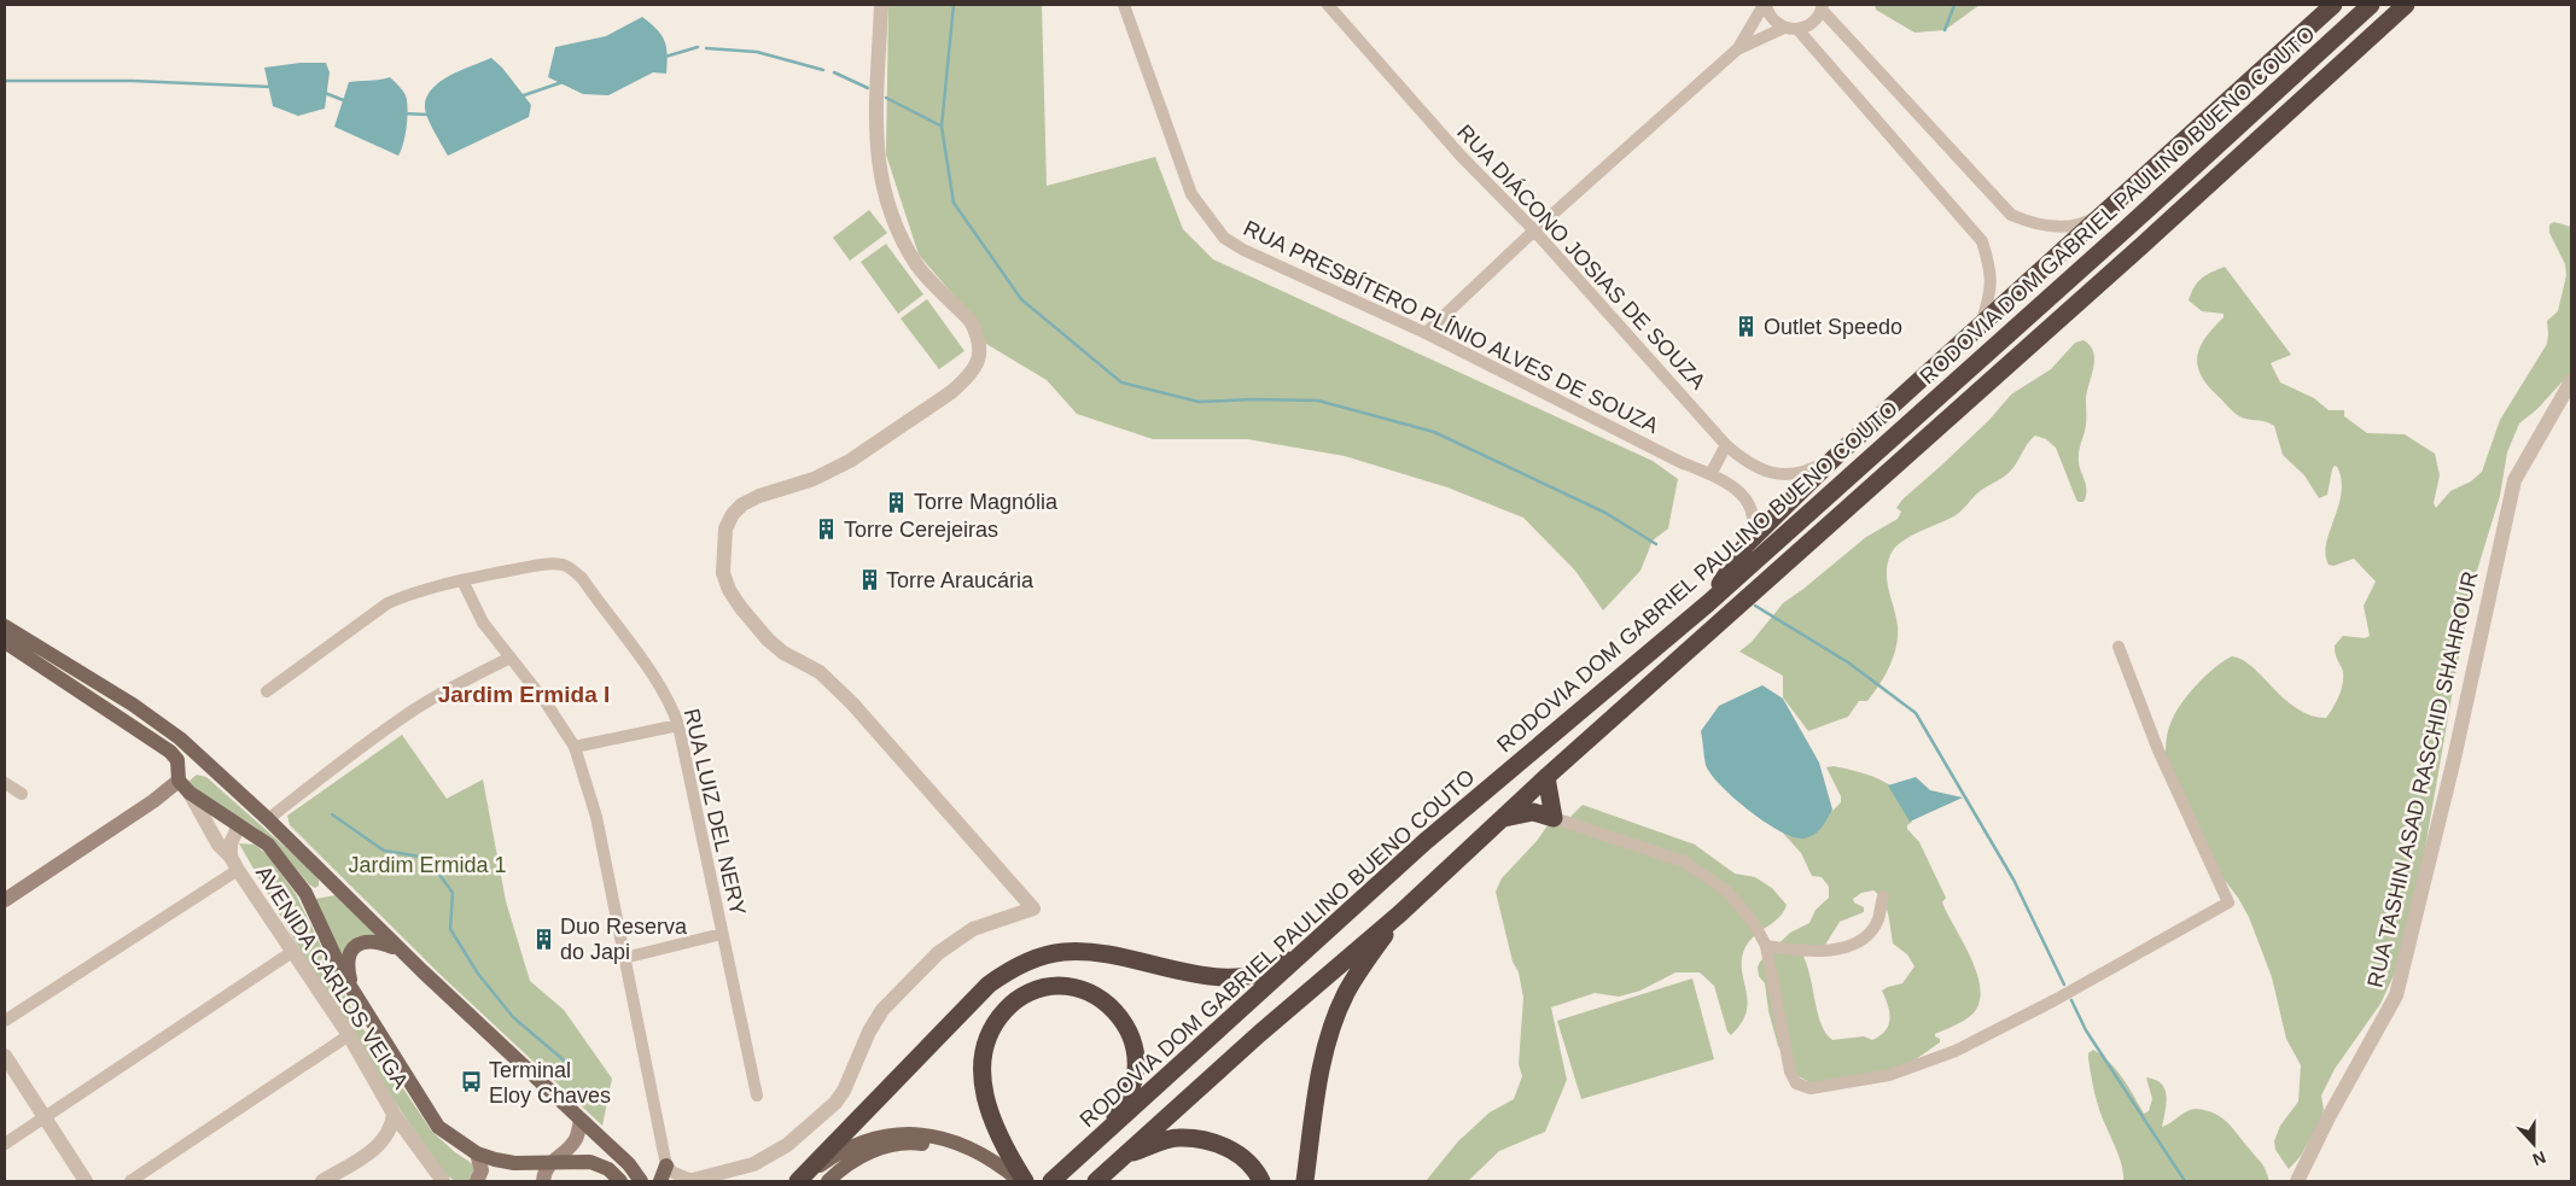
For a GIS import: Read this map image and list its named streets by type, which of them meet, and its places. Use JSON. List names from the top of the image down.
{
  "streets": {
    "highway": ["RODOVIA DOM GABRIEL PAULINO BUENO COUTO"],
    "street": [
      "RUA DIÁCONO JOSIAS DE SOUZA",
      "RUA PRESBÍTERO PLÍNIO ALVES DE SOUZA",
      "RUA TASHIN ASAD RASCHID SHAHROUR",
      "RUA LUIZ DEL NERY",
      "AVENIDA CARLOS VEIGA"
    ]
  },
  "districts": ["Jardim Ermida I"],
  "parks": ["Jardim Ermida 1"],
  "places": {
    "building": [
      "Outlet Speedo",
      "Torre Magnólia",
      "Torre Cerejeiras",
      "Torre Araucária",
      "Duo Reserva do Japi"
    ],
    "bus stop": ["Terminal Eloy Chaves"]
  },
  "north": "bottom"
}
